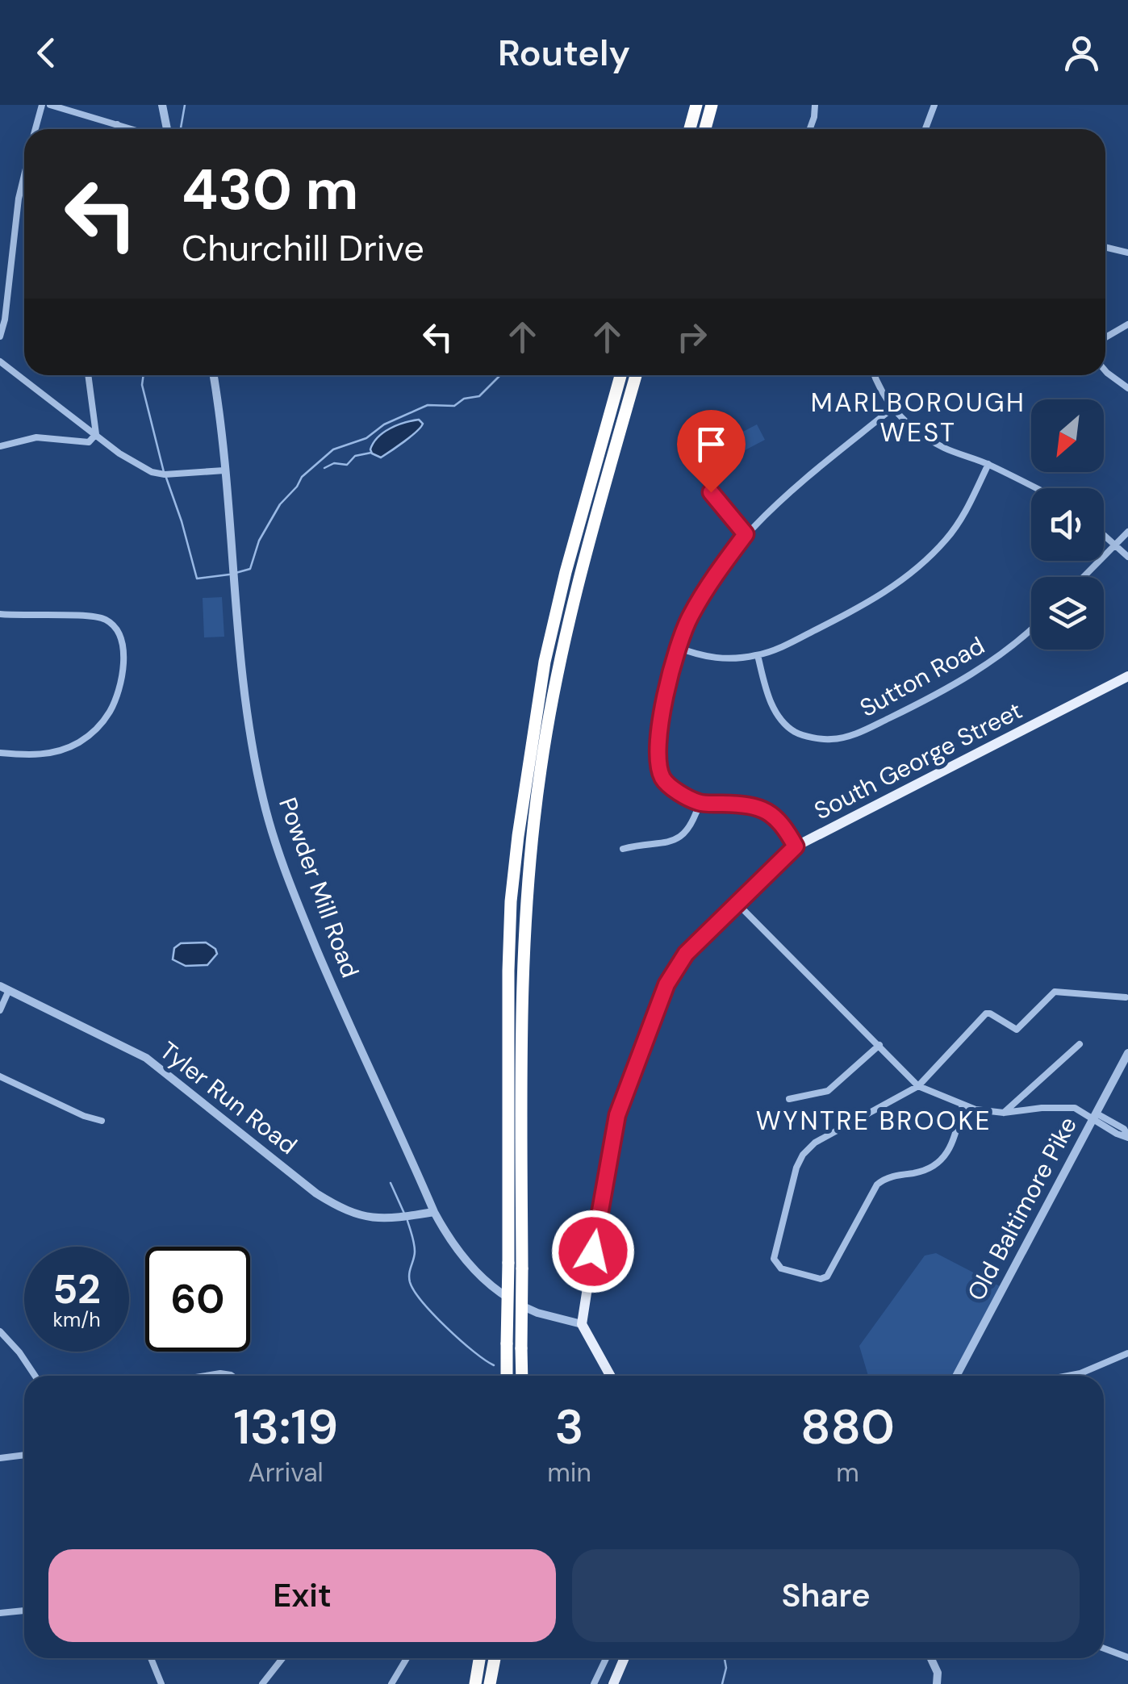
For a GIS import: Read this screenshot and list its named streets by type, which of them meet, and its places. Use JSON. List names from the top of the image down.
{
  "streets": {
    "main road": ["South George Street"],
    "street": [
      "Sutton Road",
      "Powder Mill Road",
      "Tyler Run Road",
      "Old Baltimore Pike"
    ]
  },
  "crossings": [
    ["South George Street", "Powder Mill Road"],
    ["Powder Mill Road", "Tyler Run Road"]
  ],
  "districts": ["MARLBOROUGH WEST", "WYNTRE BROOKE"],
  "north": "bottom left",
  "page": {
    "header": "Routely",
    "turn": ["430 m", "Churchill Drive"],
    "speed": "52 km/h",
    "limit": "60",
    "eta": [
      "13:19",
      "Arrival",
      "3",
      "min",
      "880",
      "m"
    ],
    "buttons": ["Exit", "Share"]
  }
}
